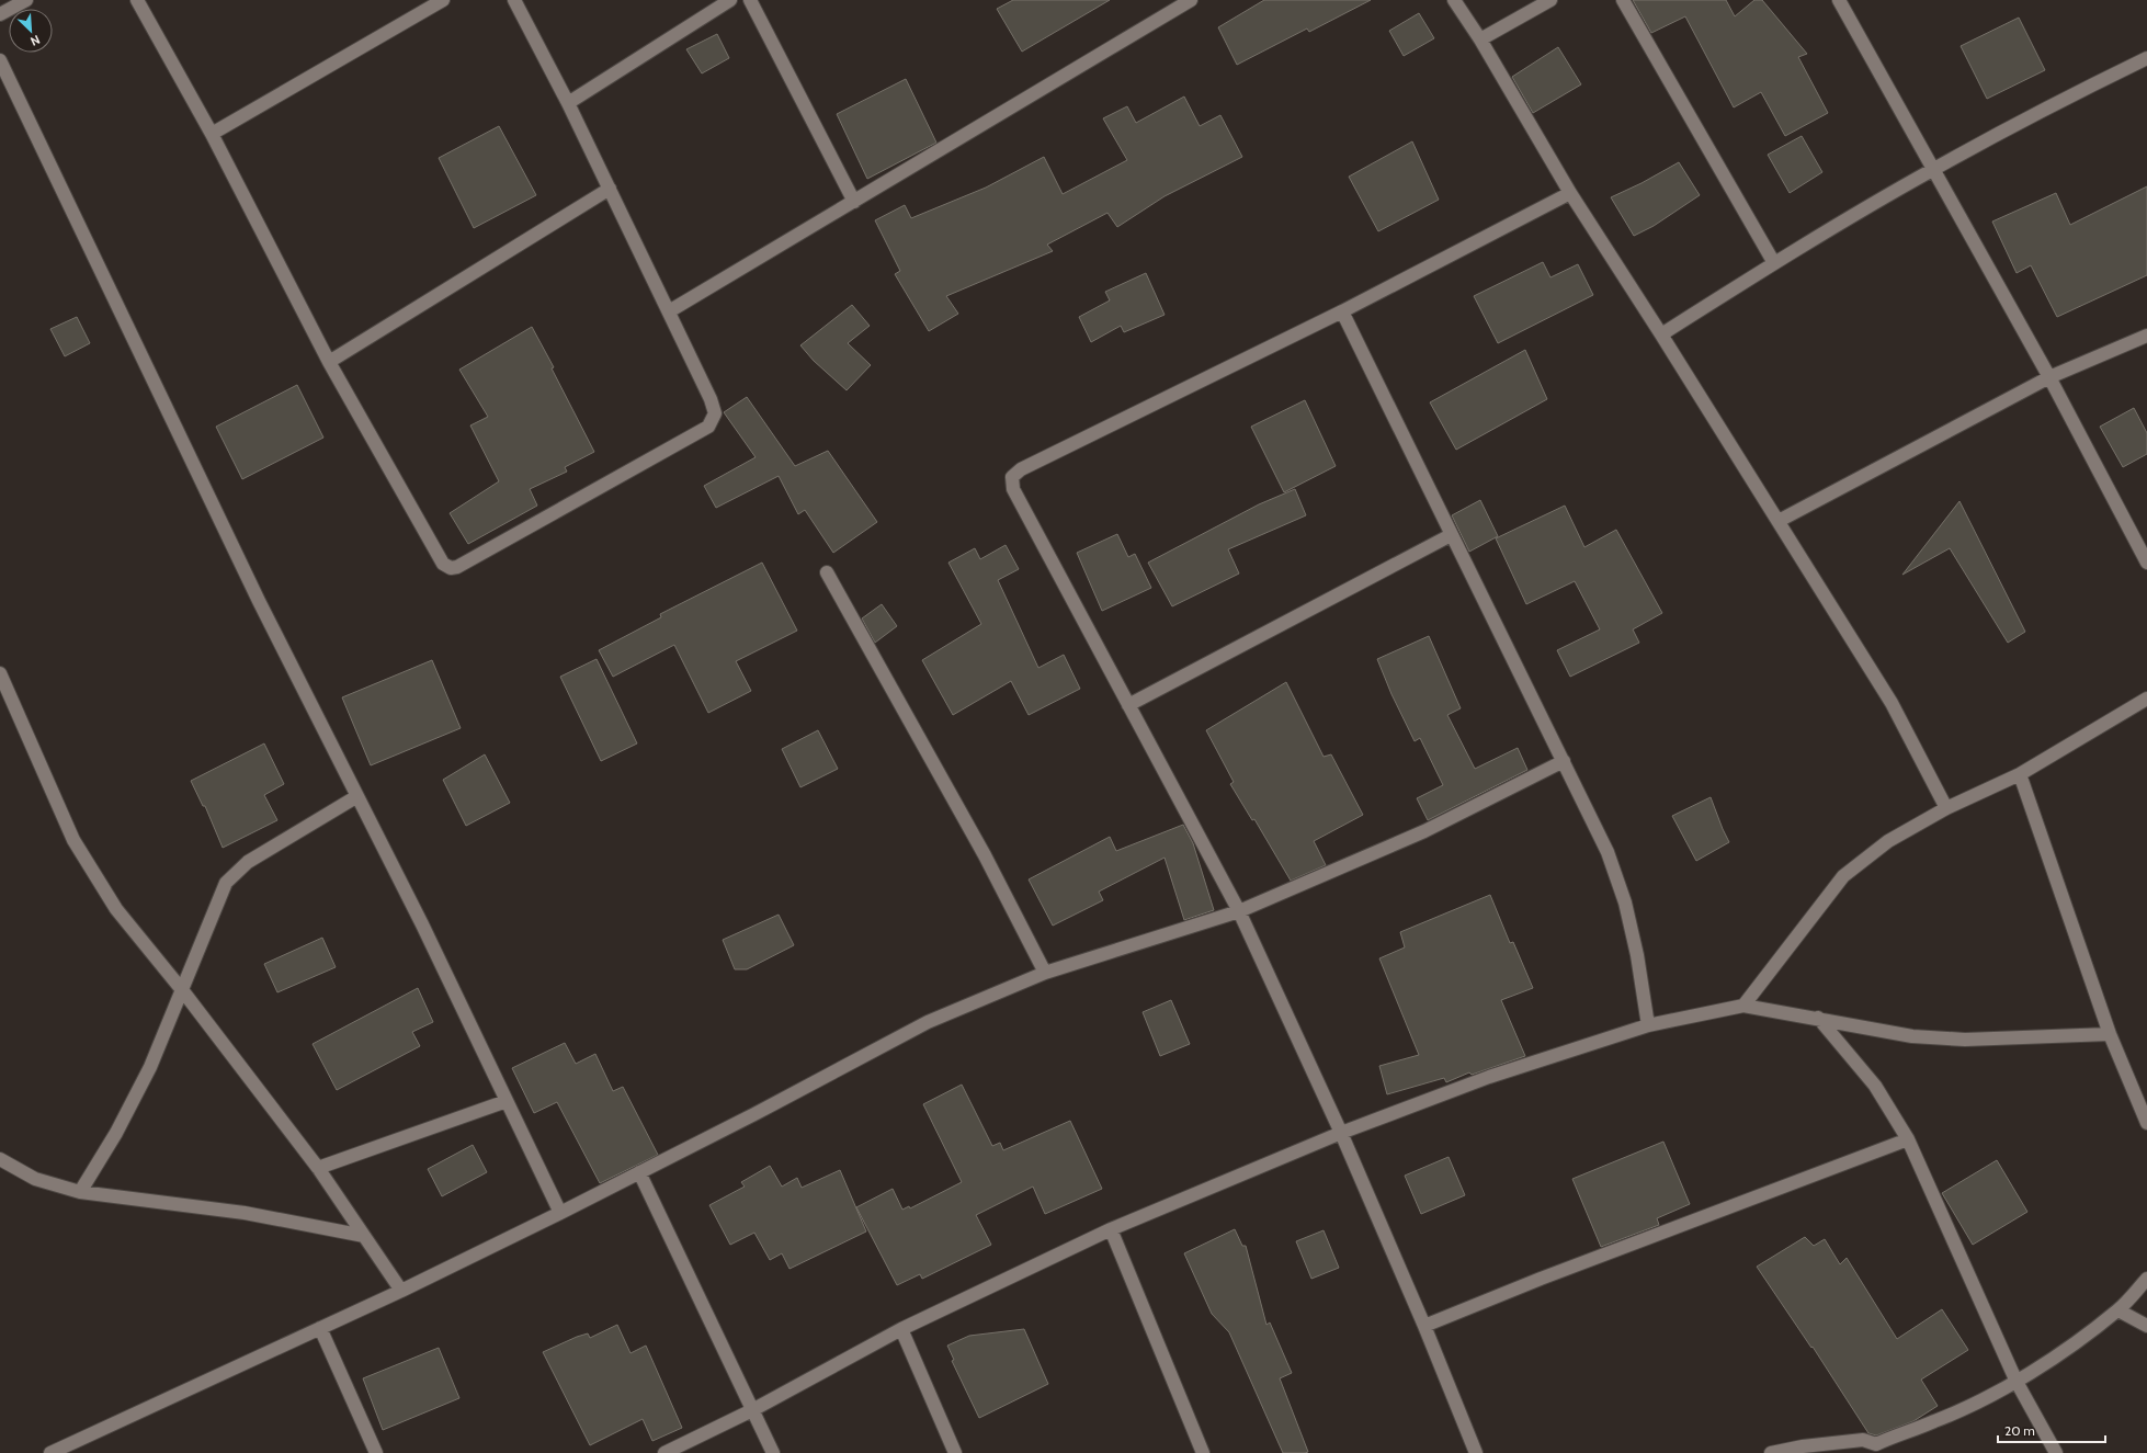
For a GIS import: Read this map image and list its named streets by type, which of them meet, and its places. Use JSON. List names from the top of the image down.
{
  "scale_bar": "20 m",
  "north": "bottom right"
}
